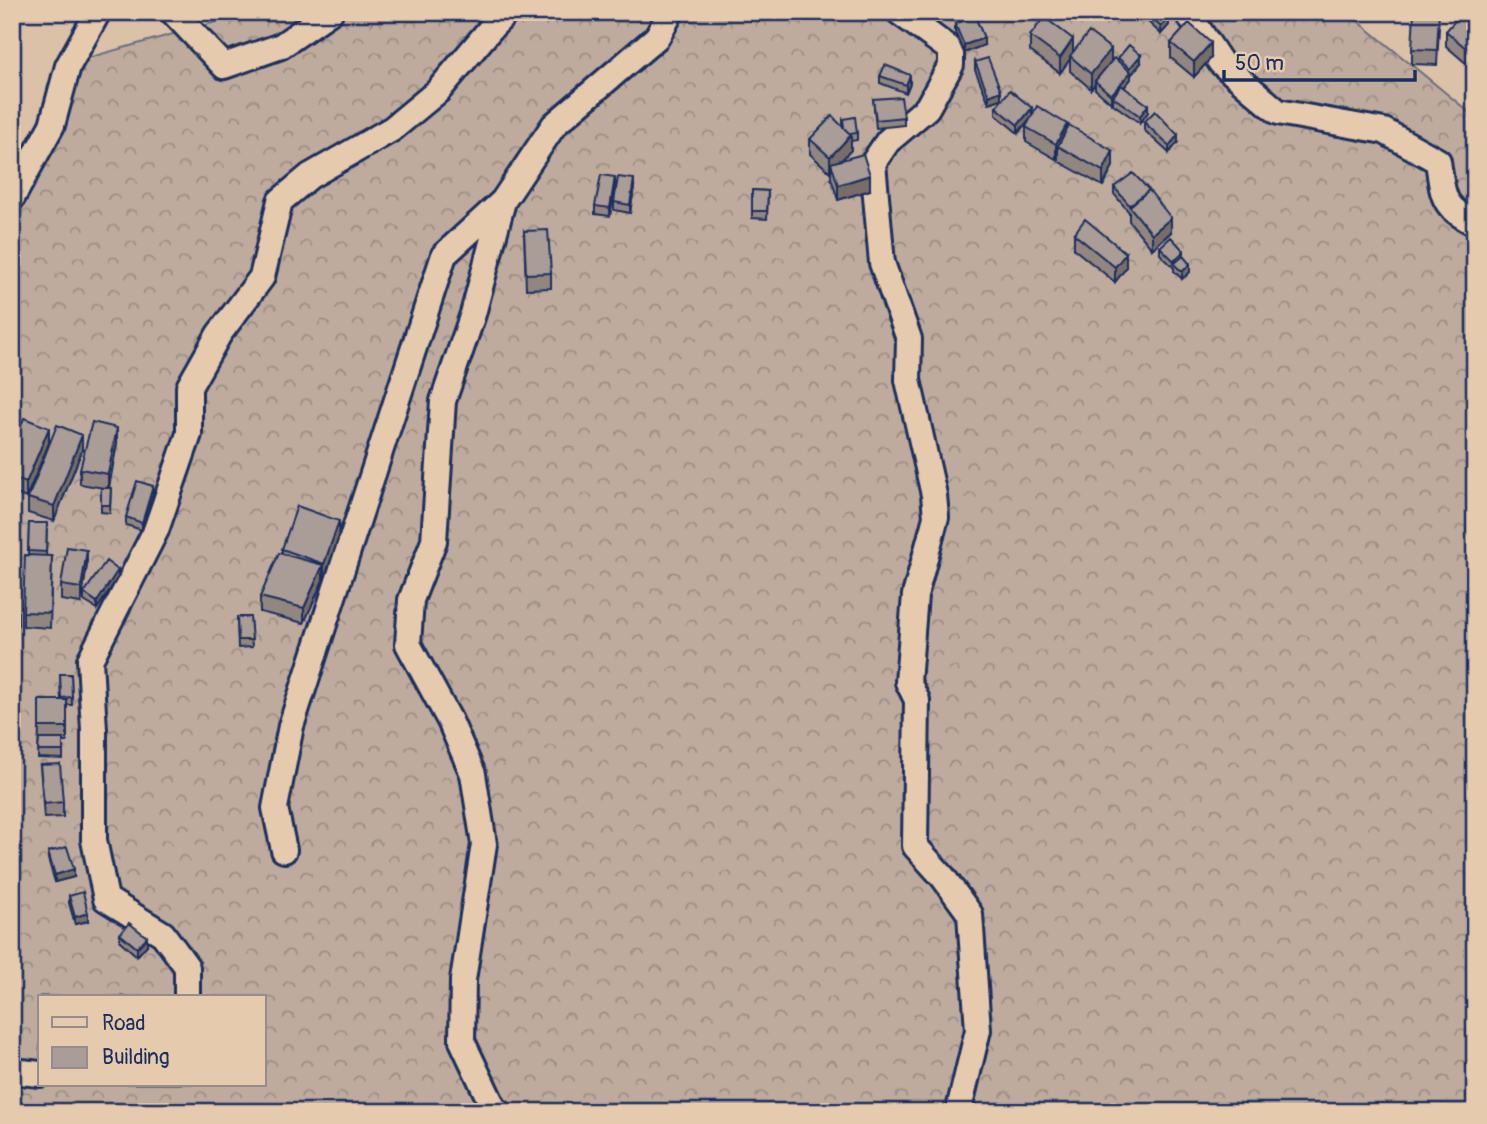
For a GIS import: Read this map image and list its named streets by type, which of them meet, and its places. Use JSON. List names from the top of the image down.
{
  "legend": ["Road", "Building"],
  "scale_bar": "50 m"
}
